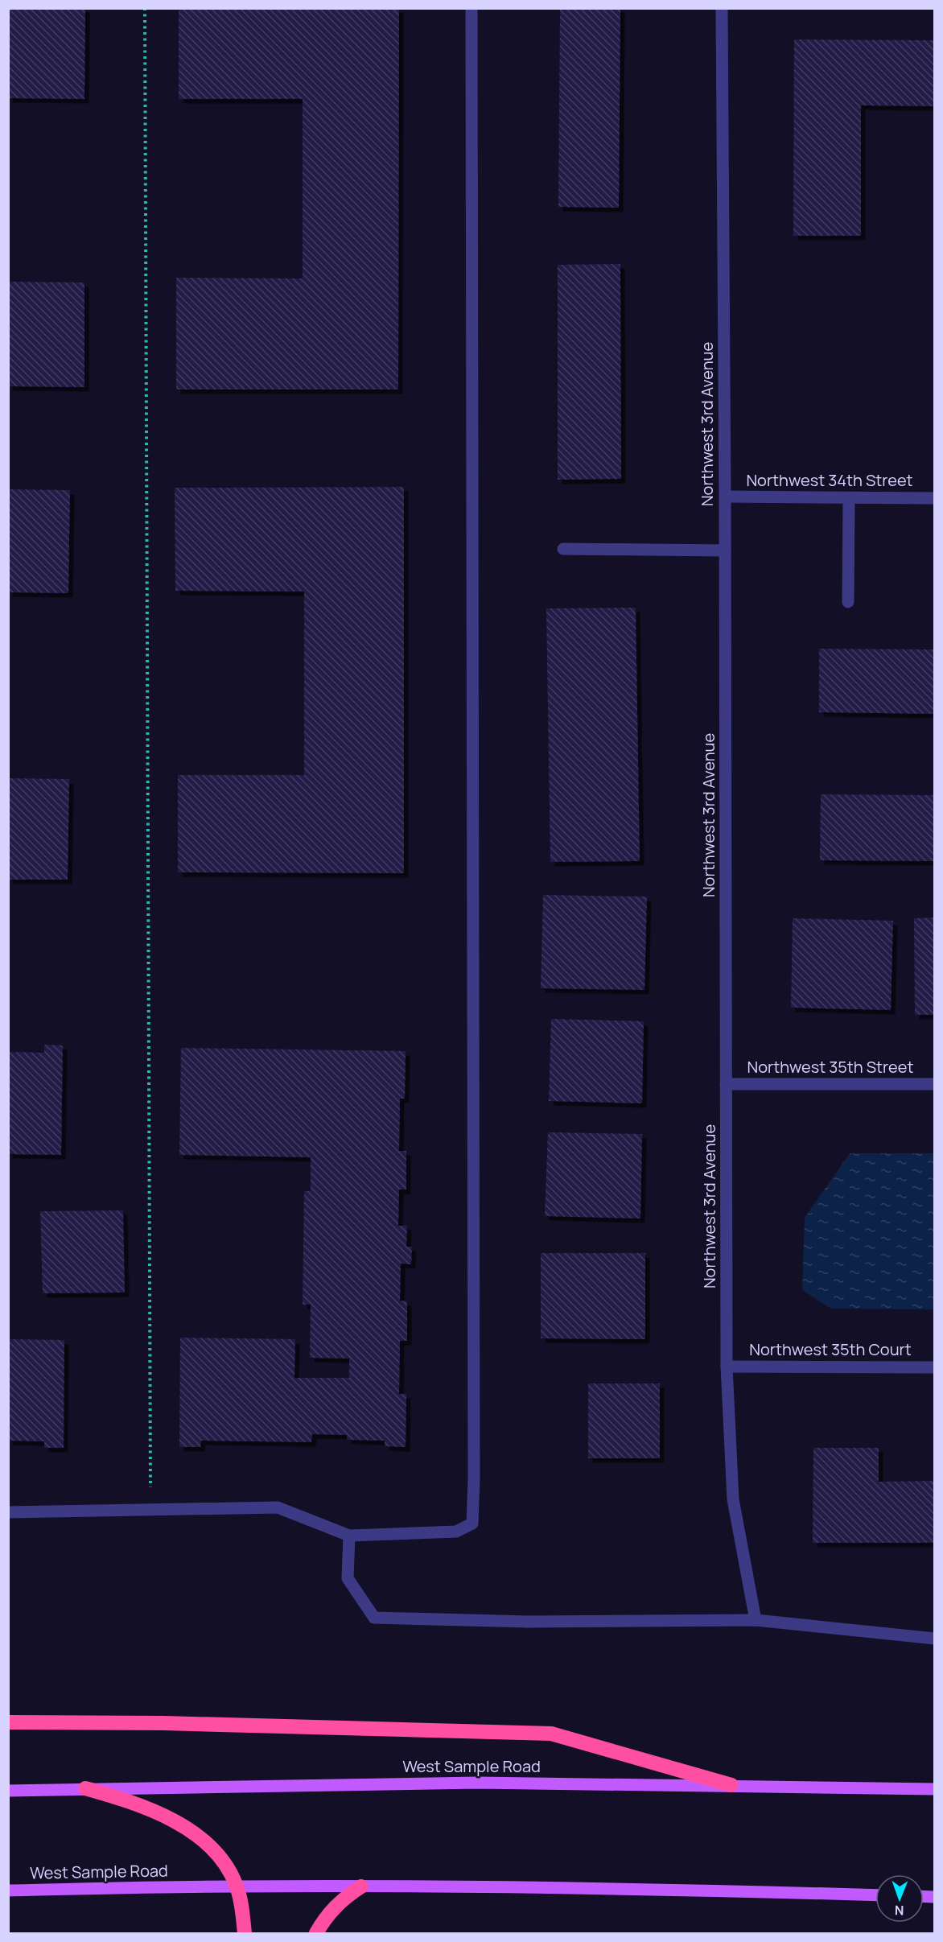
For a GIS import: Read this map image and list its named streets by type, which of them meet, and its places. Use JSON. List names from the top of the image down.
{
  "streets": {
    "main road": ["West Sample Road"],
    "street": [
      "Northwest 3rd Avenue",
      "Northwest 34th Street",
      "Northwest 35th Street",
      "Northwest 35th Court"
    ]
  },
  "crossings": [
    ["Northwest 3rd Avenue", "Northwest 34th Street"],
    ["Northwest 3rd Avenue", "Northwest 35th Street"],
    ["Northwest 3rd Avenue", "Northwest 35th Court"]
  ],
  "north": "bottom"
}
